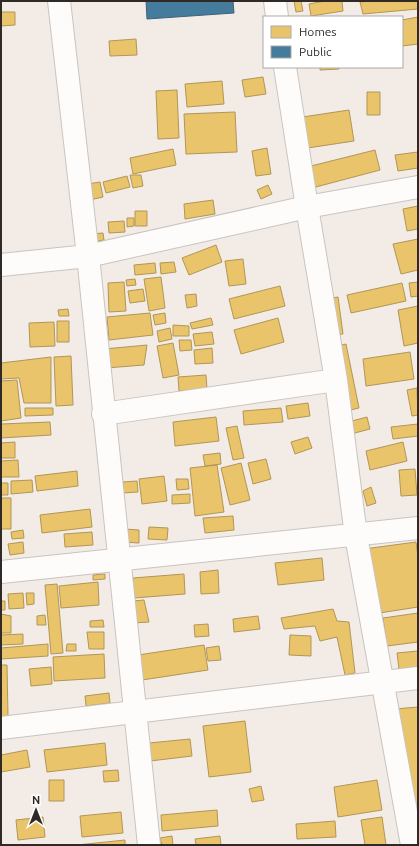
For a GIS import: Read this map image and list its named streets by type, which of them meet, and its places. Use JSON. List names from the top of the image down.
{
  "legend": ["Homes", "Public"],
  "north": "top"
}
